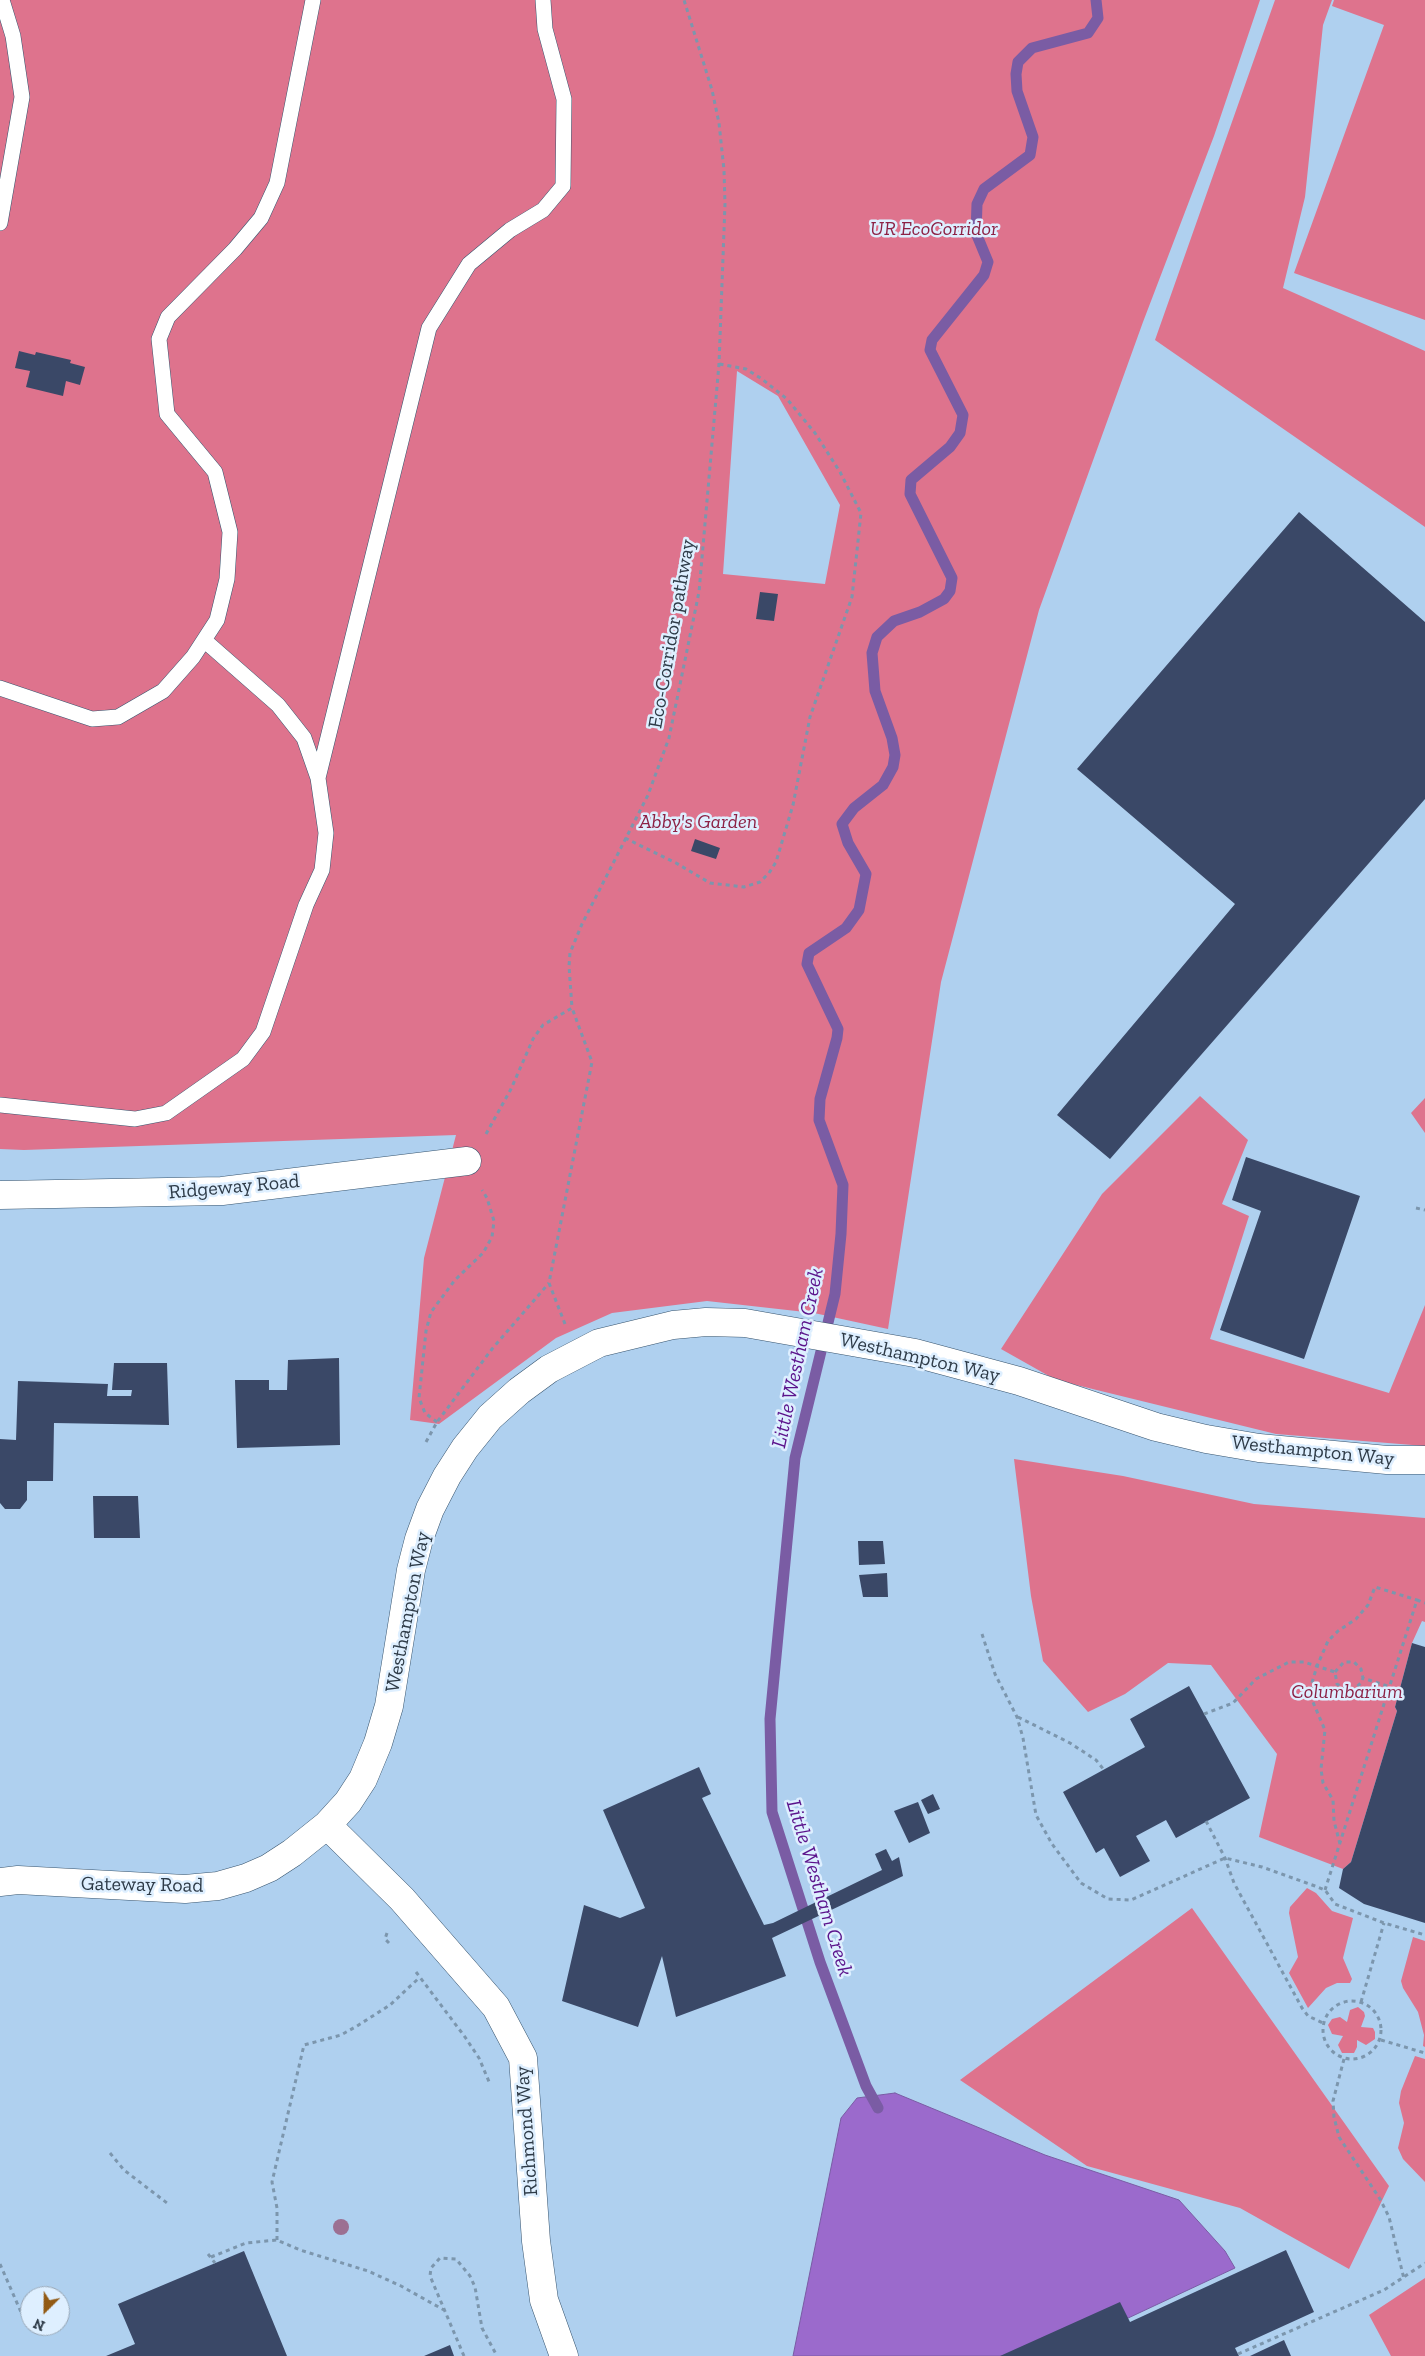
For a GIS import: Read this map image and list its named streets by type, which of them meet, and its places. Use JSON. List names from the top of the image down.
{
  "streets": {
    "street": [
      "Ridgeway Road",
      "Westhampton Way",
      "Gateway Road",
      "Richmond Way"
    ],
    "path": ["Eco-Corridor pathway"]
  },
  "crossings": [
    ["Westhampton Way", "Gateway Road"],
    ["Westhampton Way", "Richmond Way"],
    ["Gateway Road", "Richmond Way"]
  ],
  "water": ["Little Westham Creek"],
  "parks": ["UR EcoCorridor", "Abby's Garden", "Columbarium"],
  "north": "bottom left"
}
